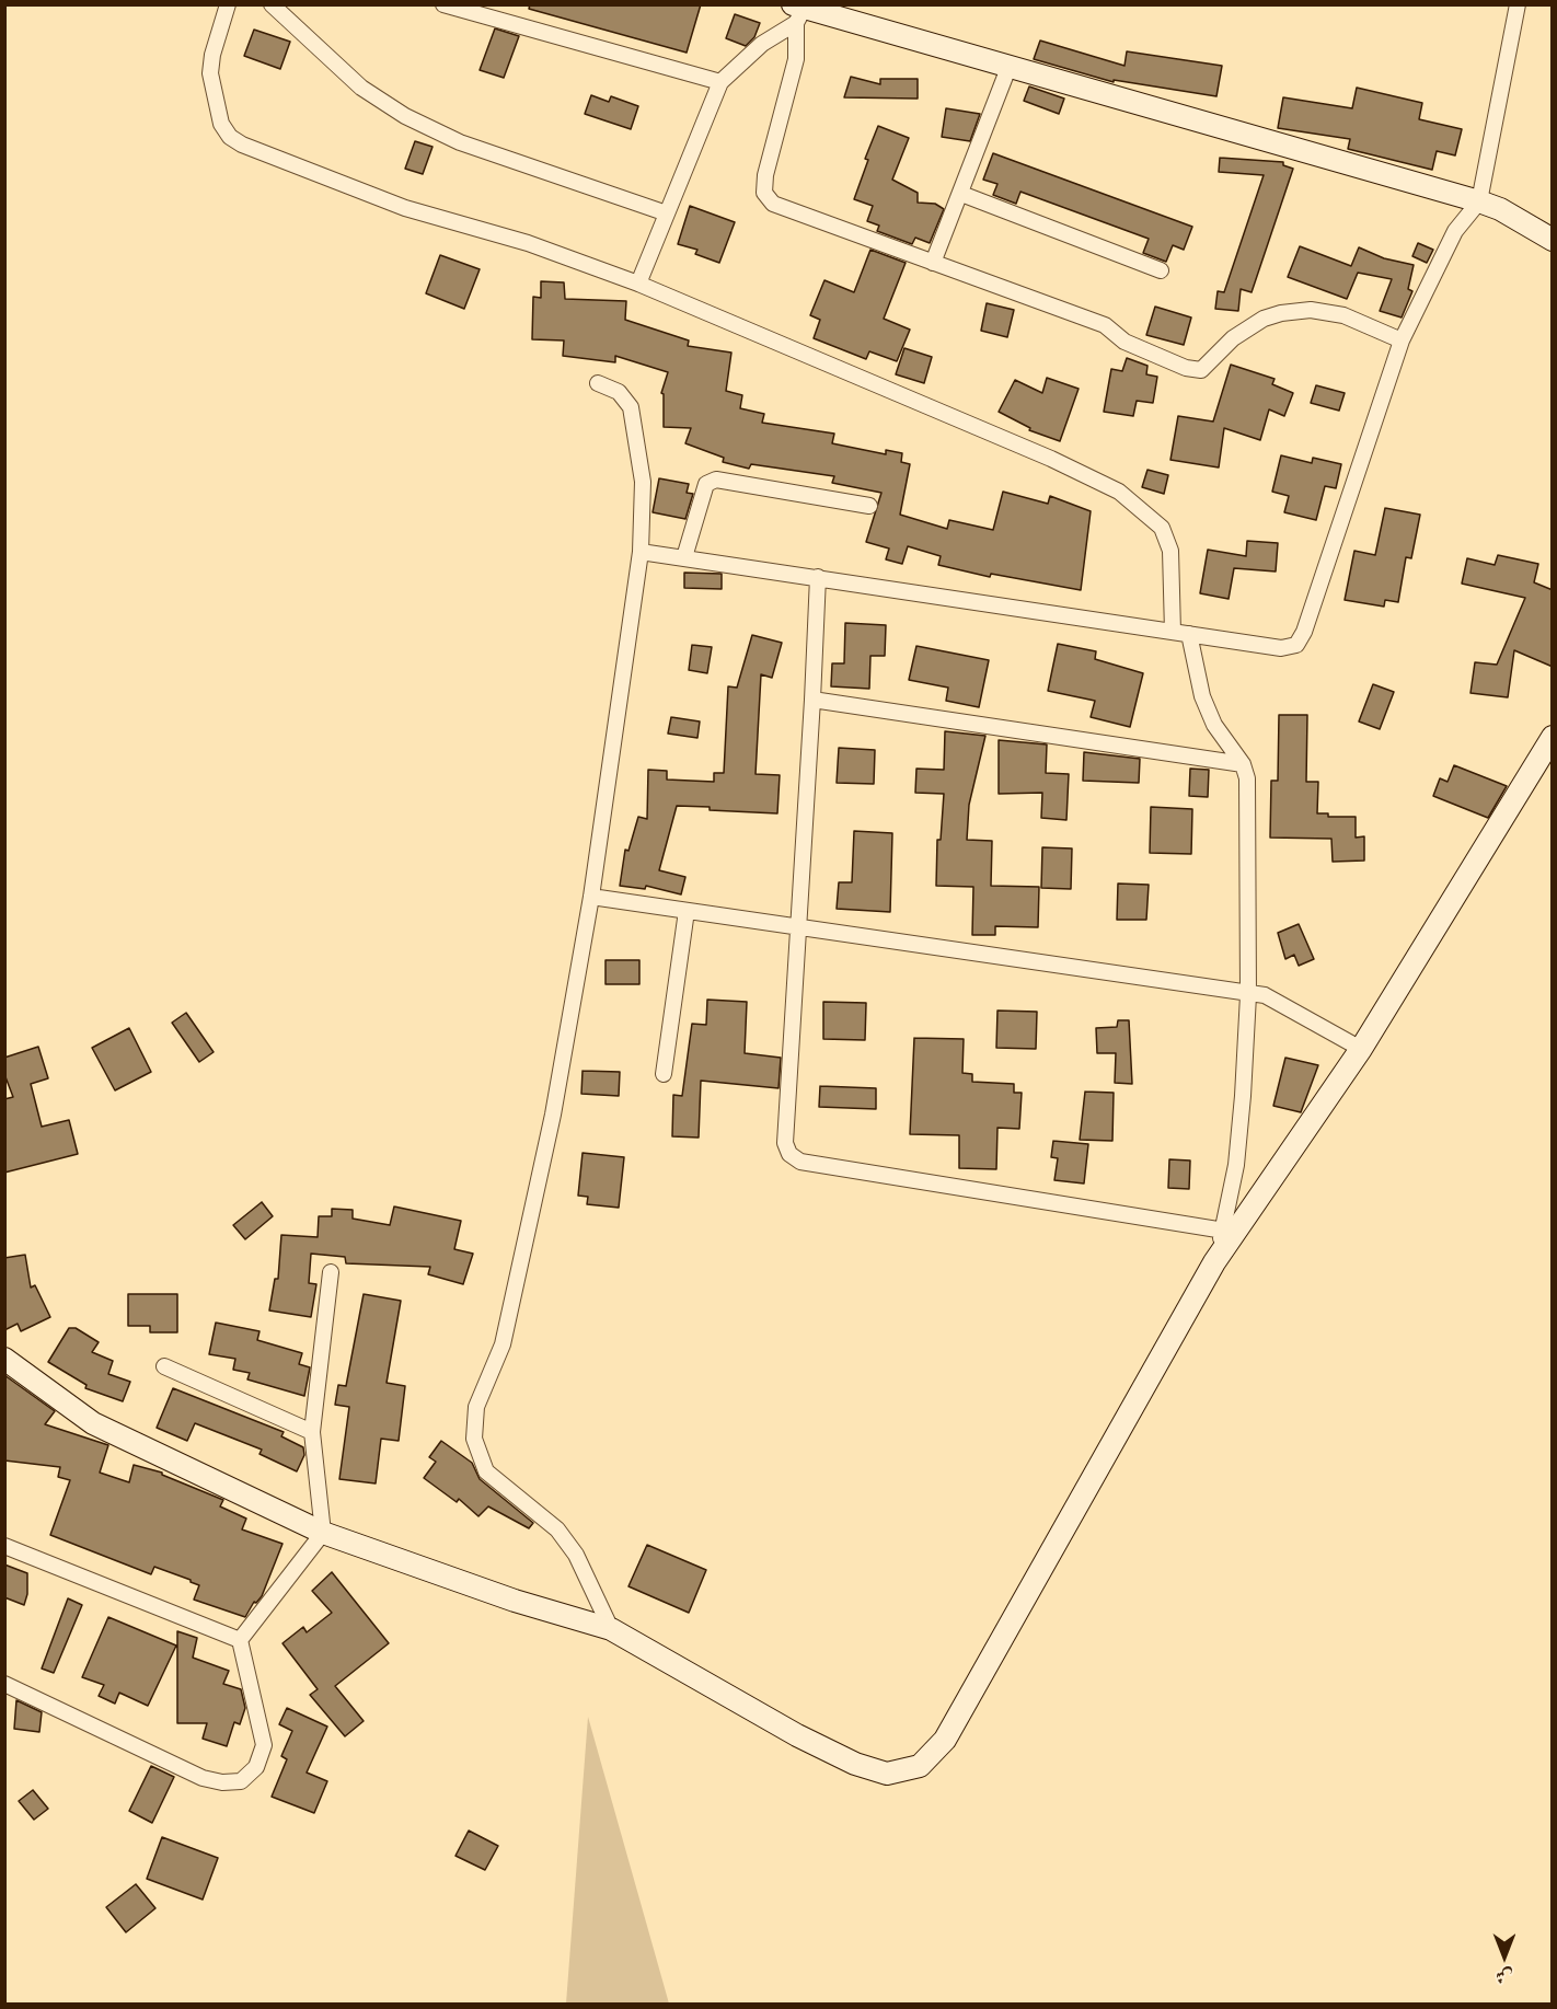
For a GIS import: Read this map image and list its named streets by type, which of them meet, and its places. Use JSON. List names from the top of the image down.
{
  "north": "bottom"
}
